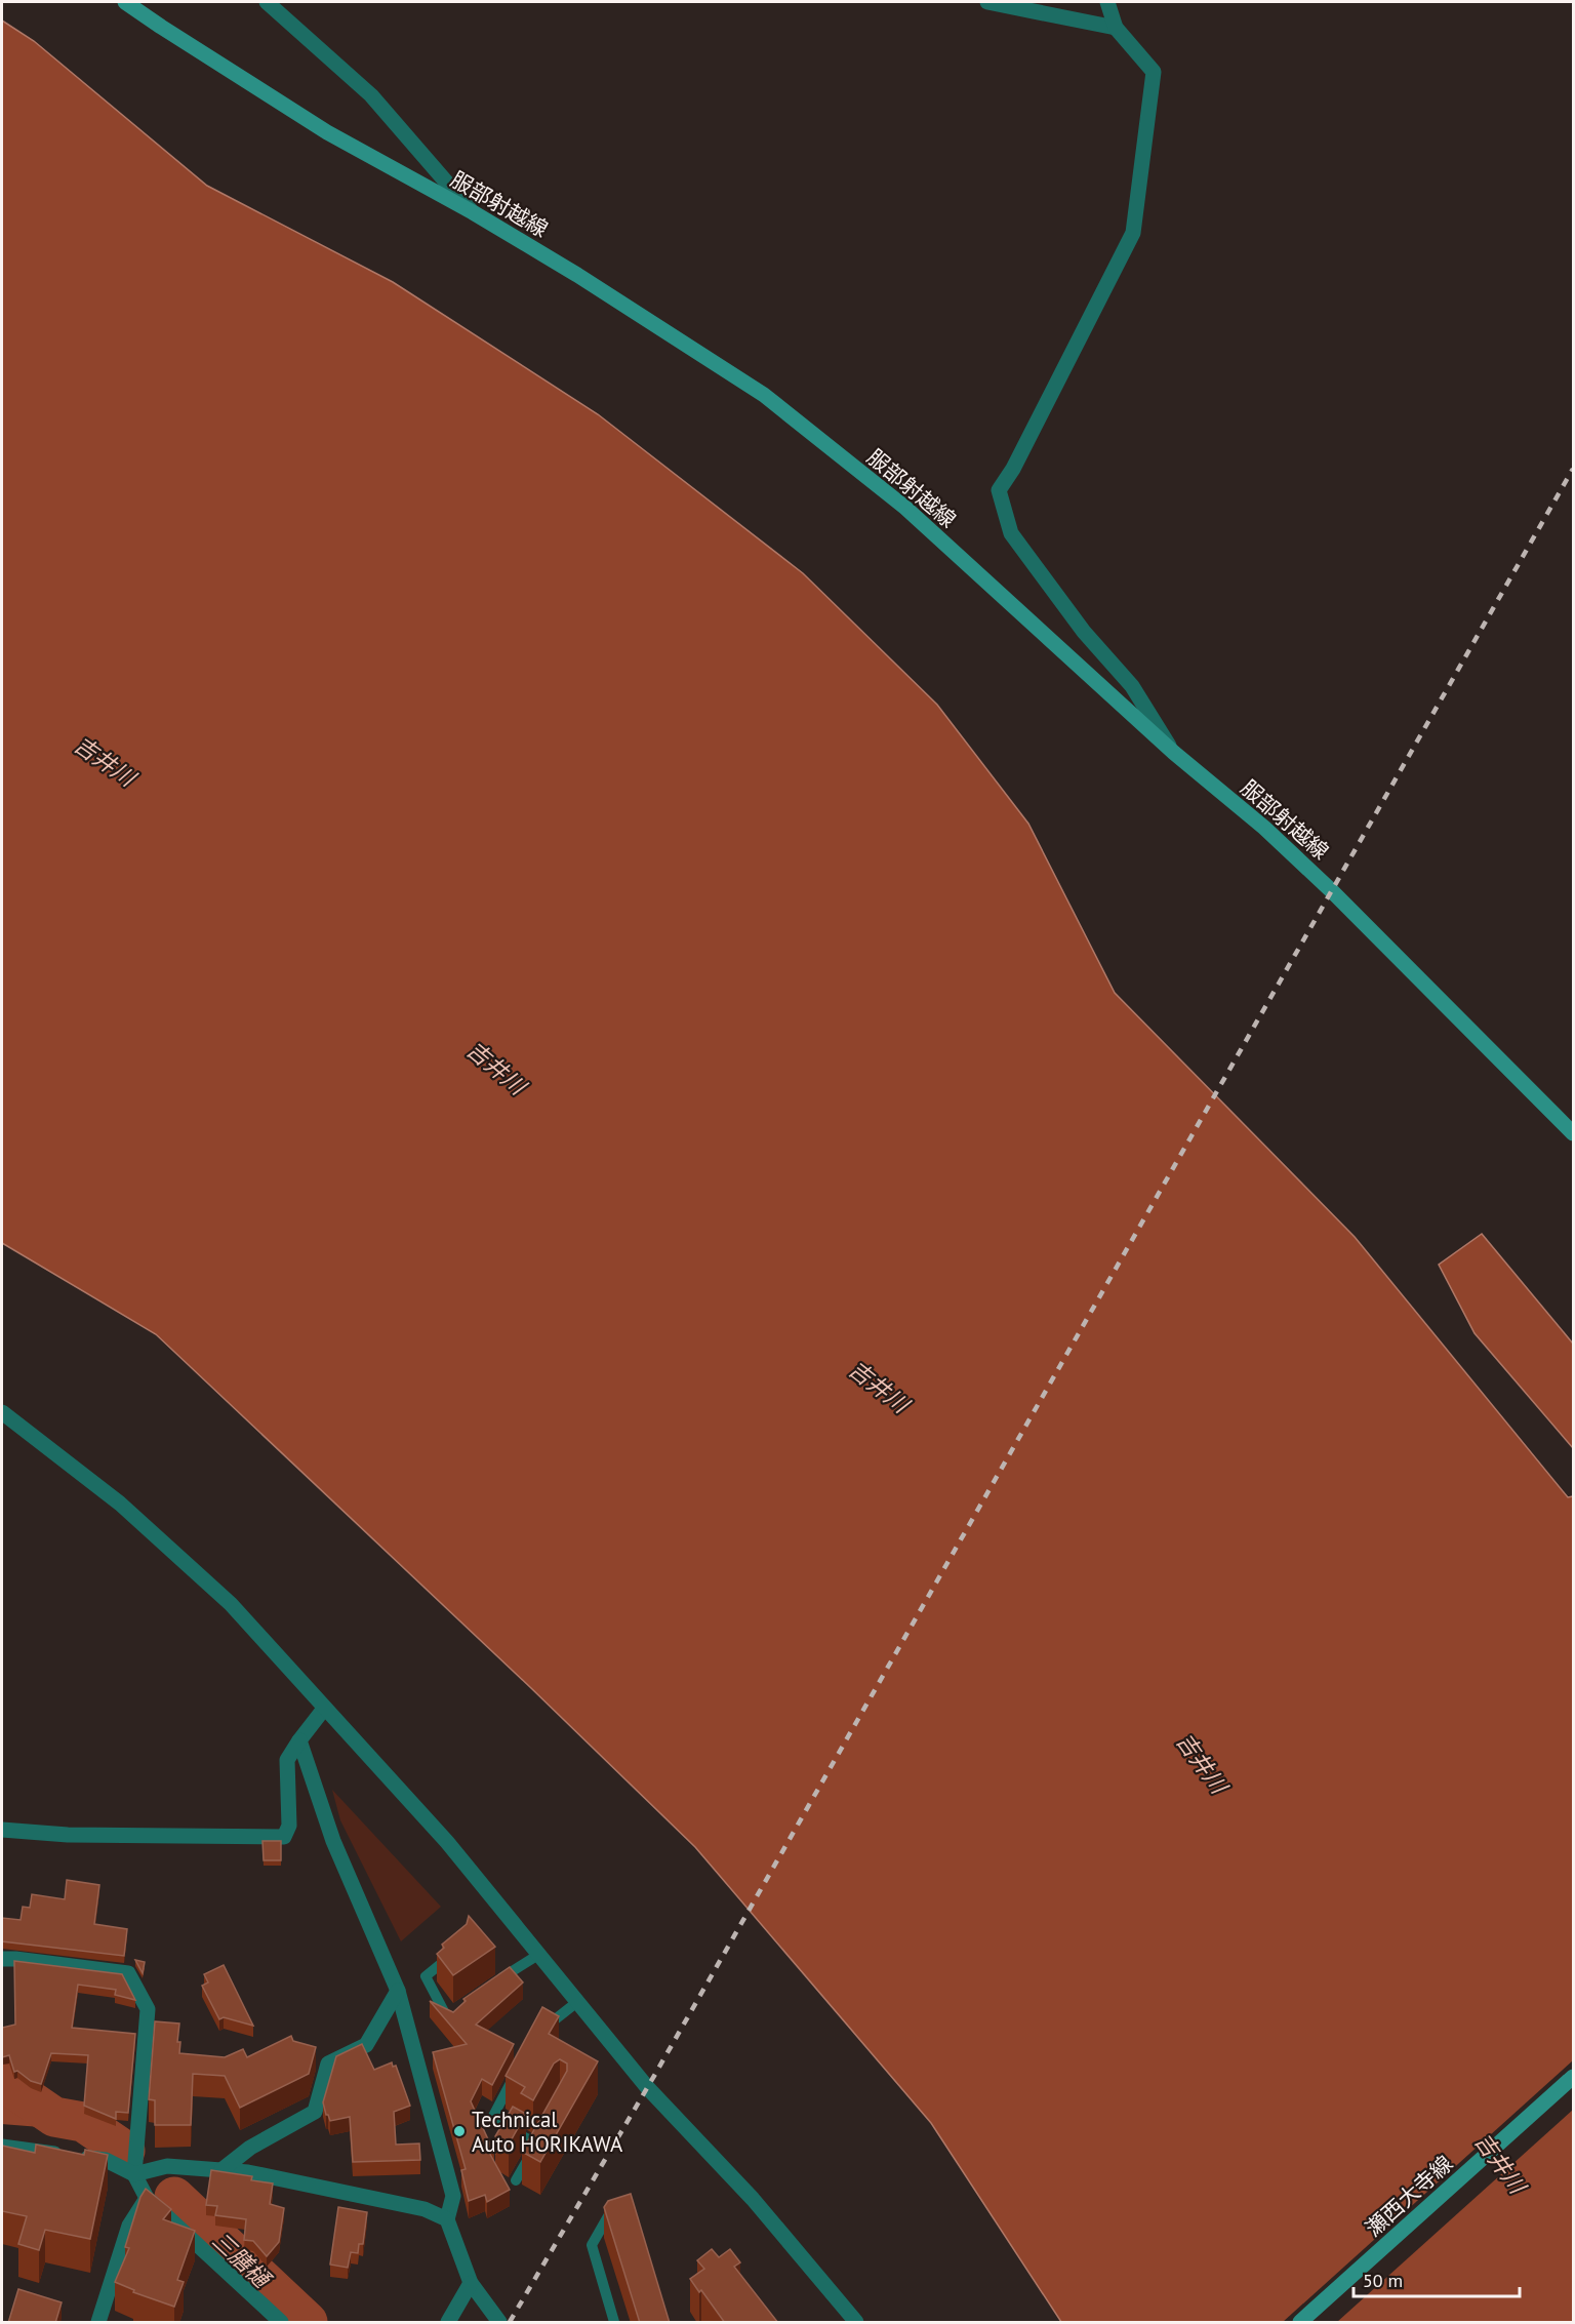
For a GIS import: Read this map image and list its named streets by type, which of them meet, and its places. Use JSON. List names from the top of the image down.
{
  "streets": {
    "main road": ["服部射越線", "瀬西大寺線"]
  },
  "water": ["吉井川", "三膳樋"],
  "places": ["Technical Auto HORIKAWA"],
  "scale_bar": "50 m"
}
